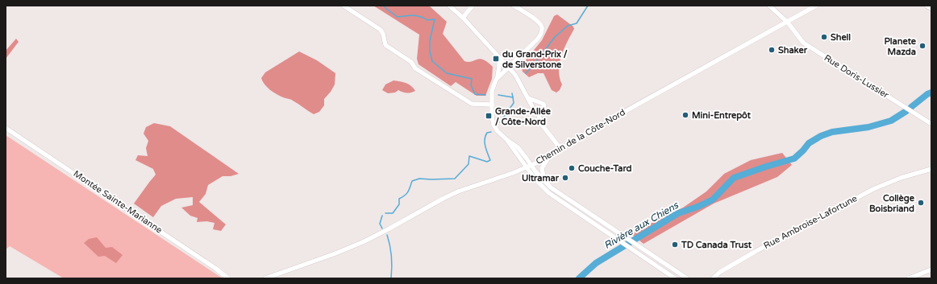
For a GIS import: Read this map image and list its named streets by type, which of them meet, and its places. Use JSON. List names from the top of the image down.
{
  "streets": {
    "street": [
      "Rue Doris-Lussier",
      "Chemin de la Côte-Nord",
      "Montée Sainte-Marianne",
      "Rue Ambroise-Lafortune"
    ]
  },
  "crossings": [
    ["Rue Doris-Lussier", "Chemin de la Côte-Nord"]
  ],
  "water": ["Rivière aux Chiens"],
  "places": {
    "other": [
      "Shell",
      "Planete Mazda",
      "Shaker",
      "Mini-Entrepôt",
      "Couche-Tard",
      "Ultramar",
      "Collège Boisbriand",
      "TD Canada Trust"
    ],
    "transit": ["du Grand-Prix / de Silverstone", "Grande-Allée / Côte-Nord"]
  }
}
